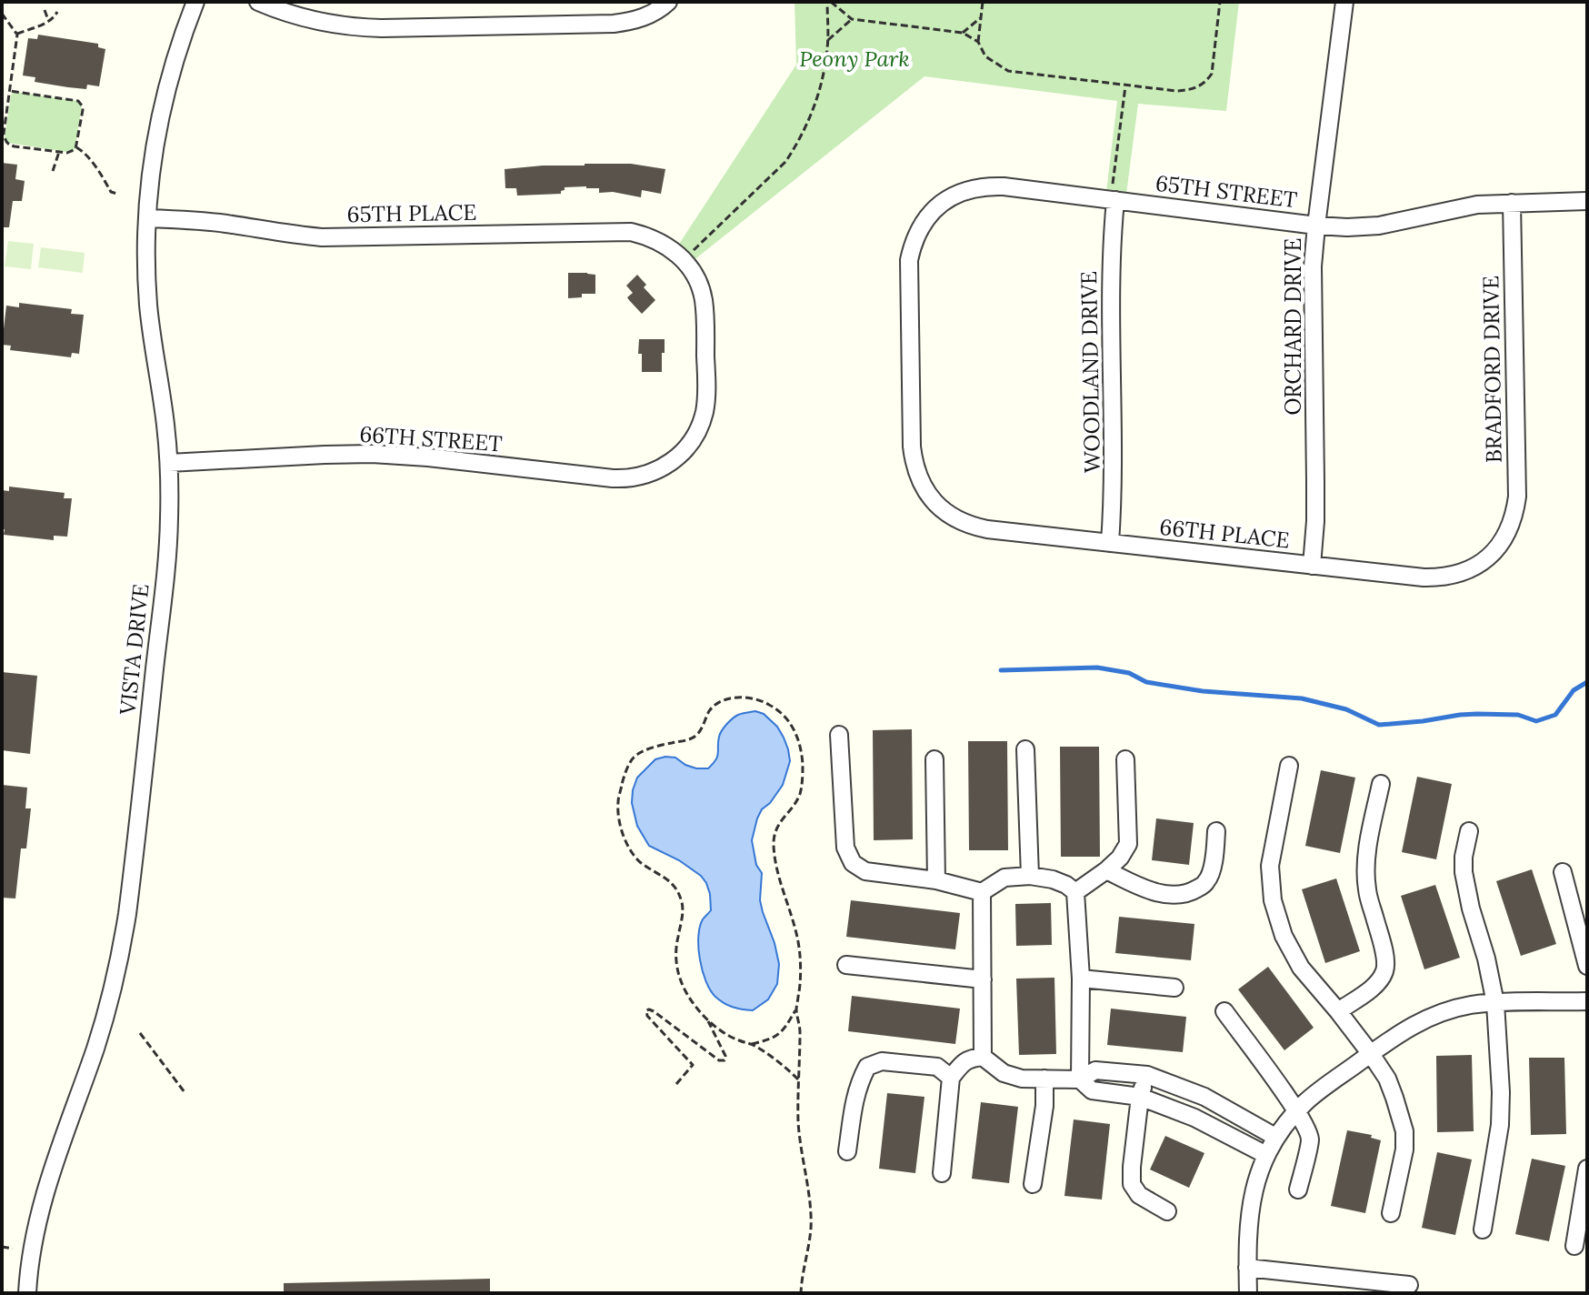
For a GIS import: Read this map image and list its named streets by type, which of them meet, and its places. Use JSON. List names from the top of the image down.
{
  "streets": {
    "street": [
      "65TH STREET",
      "65TH PLACE",
      "ORCHARD DRIVE",
      "BRADFORD DRIVE",
      "WOODLAND DRIVE",
      "66TH STREET",
      "66TH PLACE",
      "VISTA DRIVE"
    ]
  },
  "crossings": [
    ["65TH STREET", "ORCHARD DRIVE"],
    ["65TH STREET", "BRADFORD DRIVE"],
    ["65TH STREET", "WOODLAND DRIVE"],
    ["65TH STREET", "66TH PLACE"],
    ["65TH PLACE", "66TH STREET"],
    ["65TH PLACE", "VISTA DRIVE"],
    ["ORCHARD DRIVE", "66TH PLACE"],
    ["BRADFORD DRIVE", "66TH PLACE"],
    ["WOODLAND DRIVE", "66TH PLACE"],
    ["66TH STREET", "VISTA DRIVE"]
  ],
  "parks": ["Peony Park"]
}
